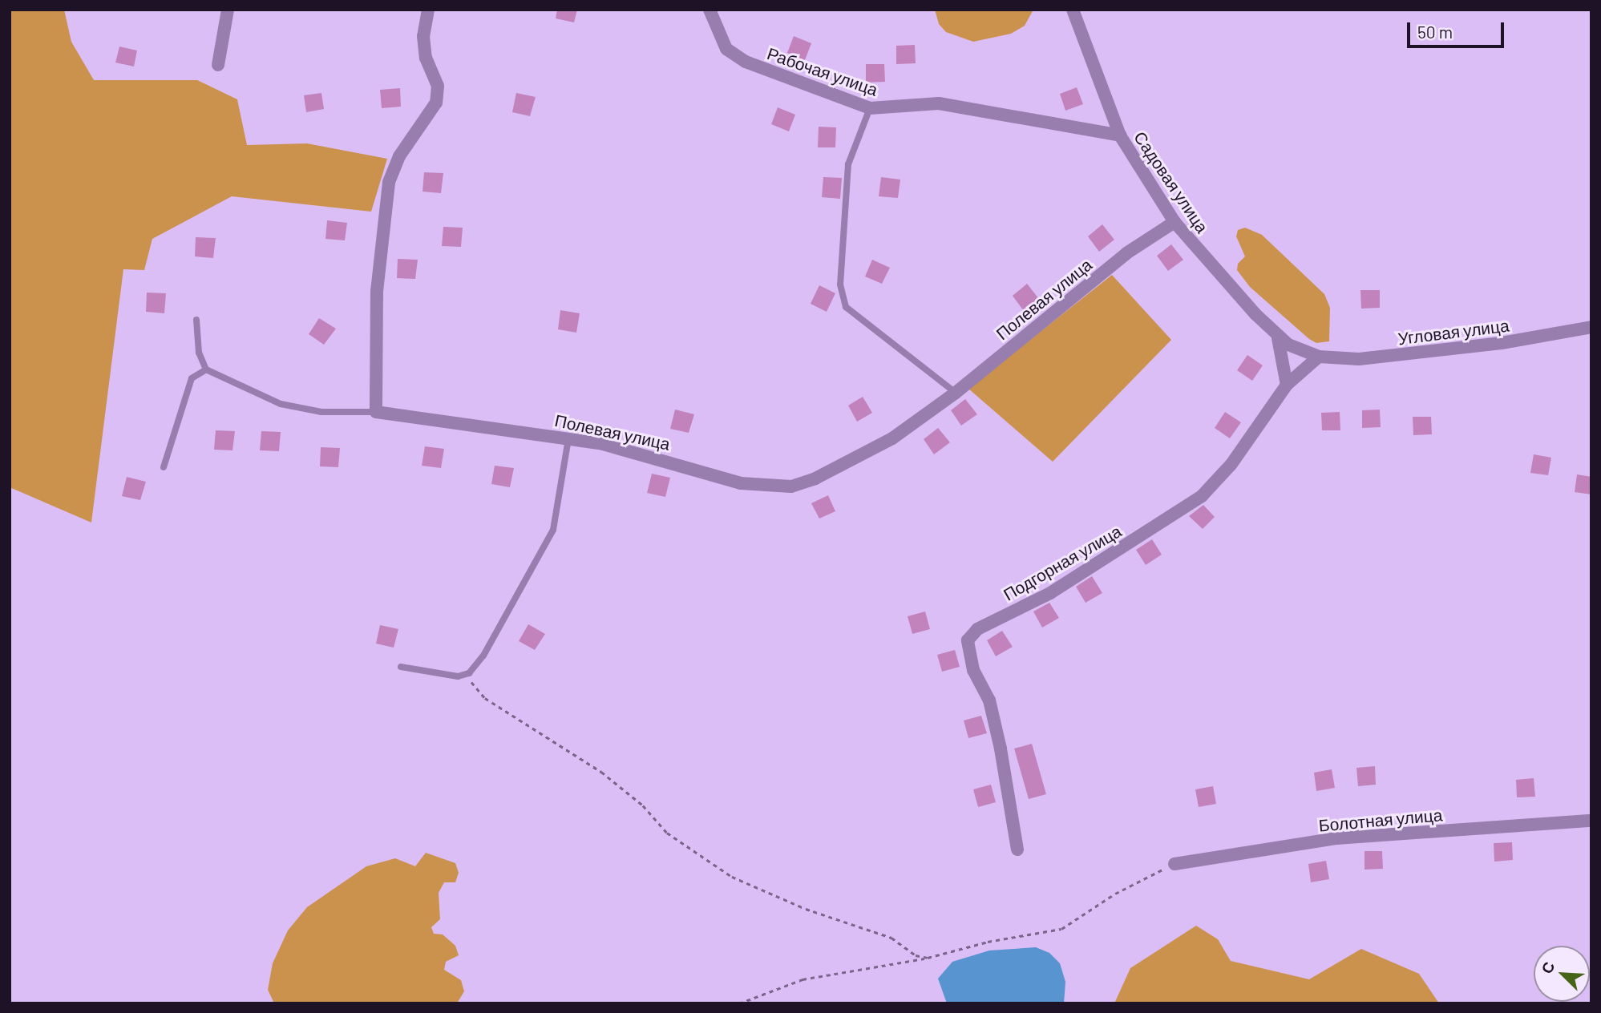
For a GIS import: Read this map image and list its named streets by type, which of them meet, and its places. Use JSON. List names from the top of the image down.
{
  "streets": {
    "street": [
      "Рабочая улица",
      "Садовая улица",
      "Полевая улица",
      "Угловая улица",
      "Подгорная улица",
      "Болотная улица"
    ]
  },
  "crossings": [
    ["Рабочая улица", "Садовая улица"],
    ["Садовая улица", "Полевая улица"],
    ["Садовая улица", "Угловая улица"],
    ["Садовая улица", "Подгорная улица"],
    ["Угловая улица", "Подгорная улица"]
  ],
  "scale_bar": "50 m",
  "north": "top left"
}
